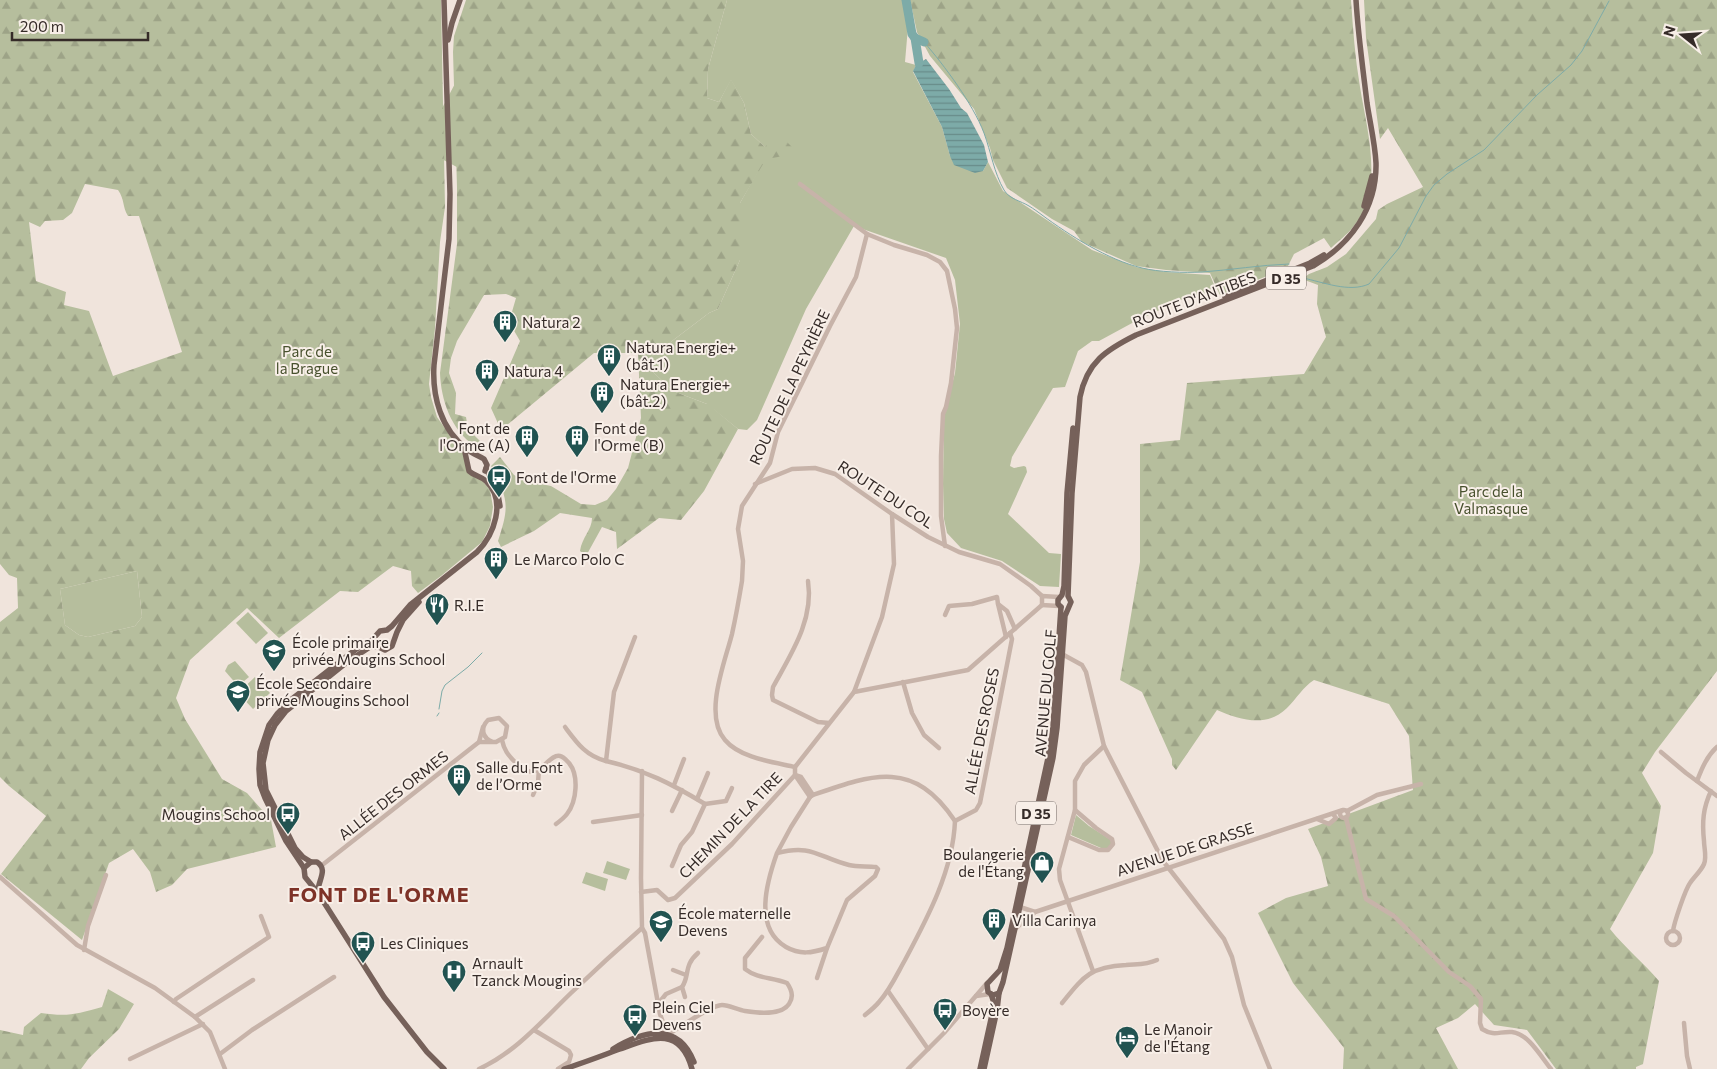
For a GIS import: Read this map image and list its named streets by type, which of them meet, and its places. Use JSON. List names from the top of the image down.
{
  "streets": {
    "main road": ["D 35", "ROUTE D'ANTIBES", "AVENUE DU GOLF"],
    "street": [
      "ROUTE DE LA PEYRIÈRE",
      "ROUTE DU COL",
      "ALLÉE DES ROSES",
      "ALLÉE DES ORMES",
      "CHEMIN DE LA TIRE",
      "AVENUE DE GRASSE"
    ]
  },
  "crossings": [
    ["ROUTE DE LA PEYRIÈRE", "ROUTE DU COL"],
    ["ROUTE DE LA PEYRIÈRE", "CHEMIN DE LA TIRE"],
    ["ROUTE DU COL", "CHEMIN DE LA TIRE"],
    ["AVENUE DU GOLF", "AVENUE DE GRASSE"]
  ],
  "districts": ["FONT DE L'ORME"],
  "parks": ["Parc de la Brague", "Parc de la Valmasque"],
  "places": {
    "building": [
      "Natura 2",
      "Natura Energie+ (bât.1)",
      "Natura 4",
      "Natura Energie+ (bât.2)",
      "Font de l'Orme (A)",
      "Font de l'Orme (B)",
      "Le Marco Polo C",
      "Salle du Font de l’Orme",
      "Villa Carinya"
    ],
    "bus stop": [
      "Font de l'Orme",
      "Mougins School",
      "Les Cliniques",
      "Boyère",
      "Plein Ciel Devens"
    ],
    "restaurant": ["R.I.E"],
    "school or university": ["École primaire privée Mougins School", "École Secondaire privée Mougins School", "École maternelle Devens"],
    "shop": ["Boulangerie de l'Étang"],
    "hospital": ["Arnault Tzanck Mougins"],
    "hotel": ["Le Manoir de l'Étang"]
  },
  "scale_bar": "200 m",
  "north": "left"
}
